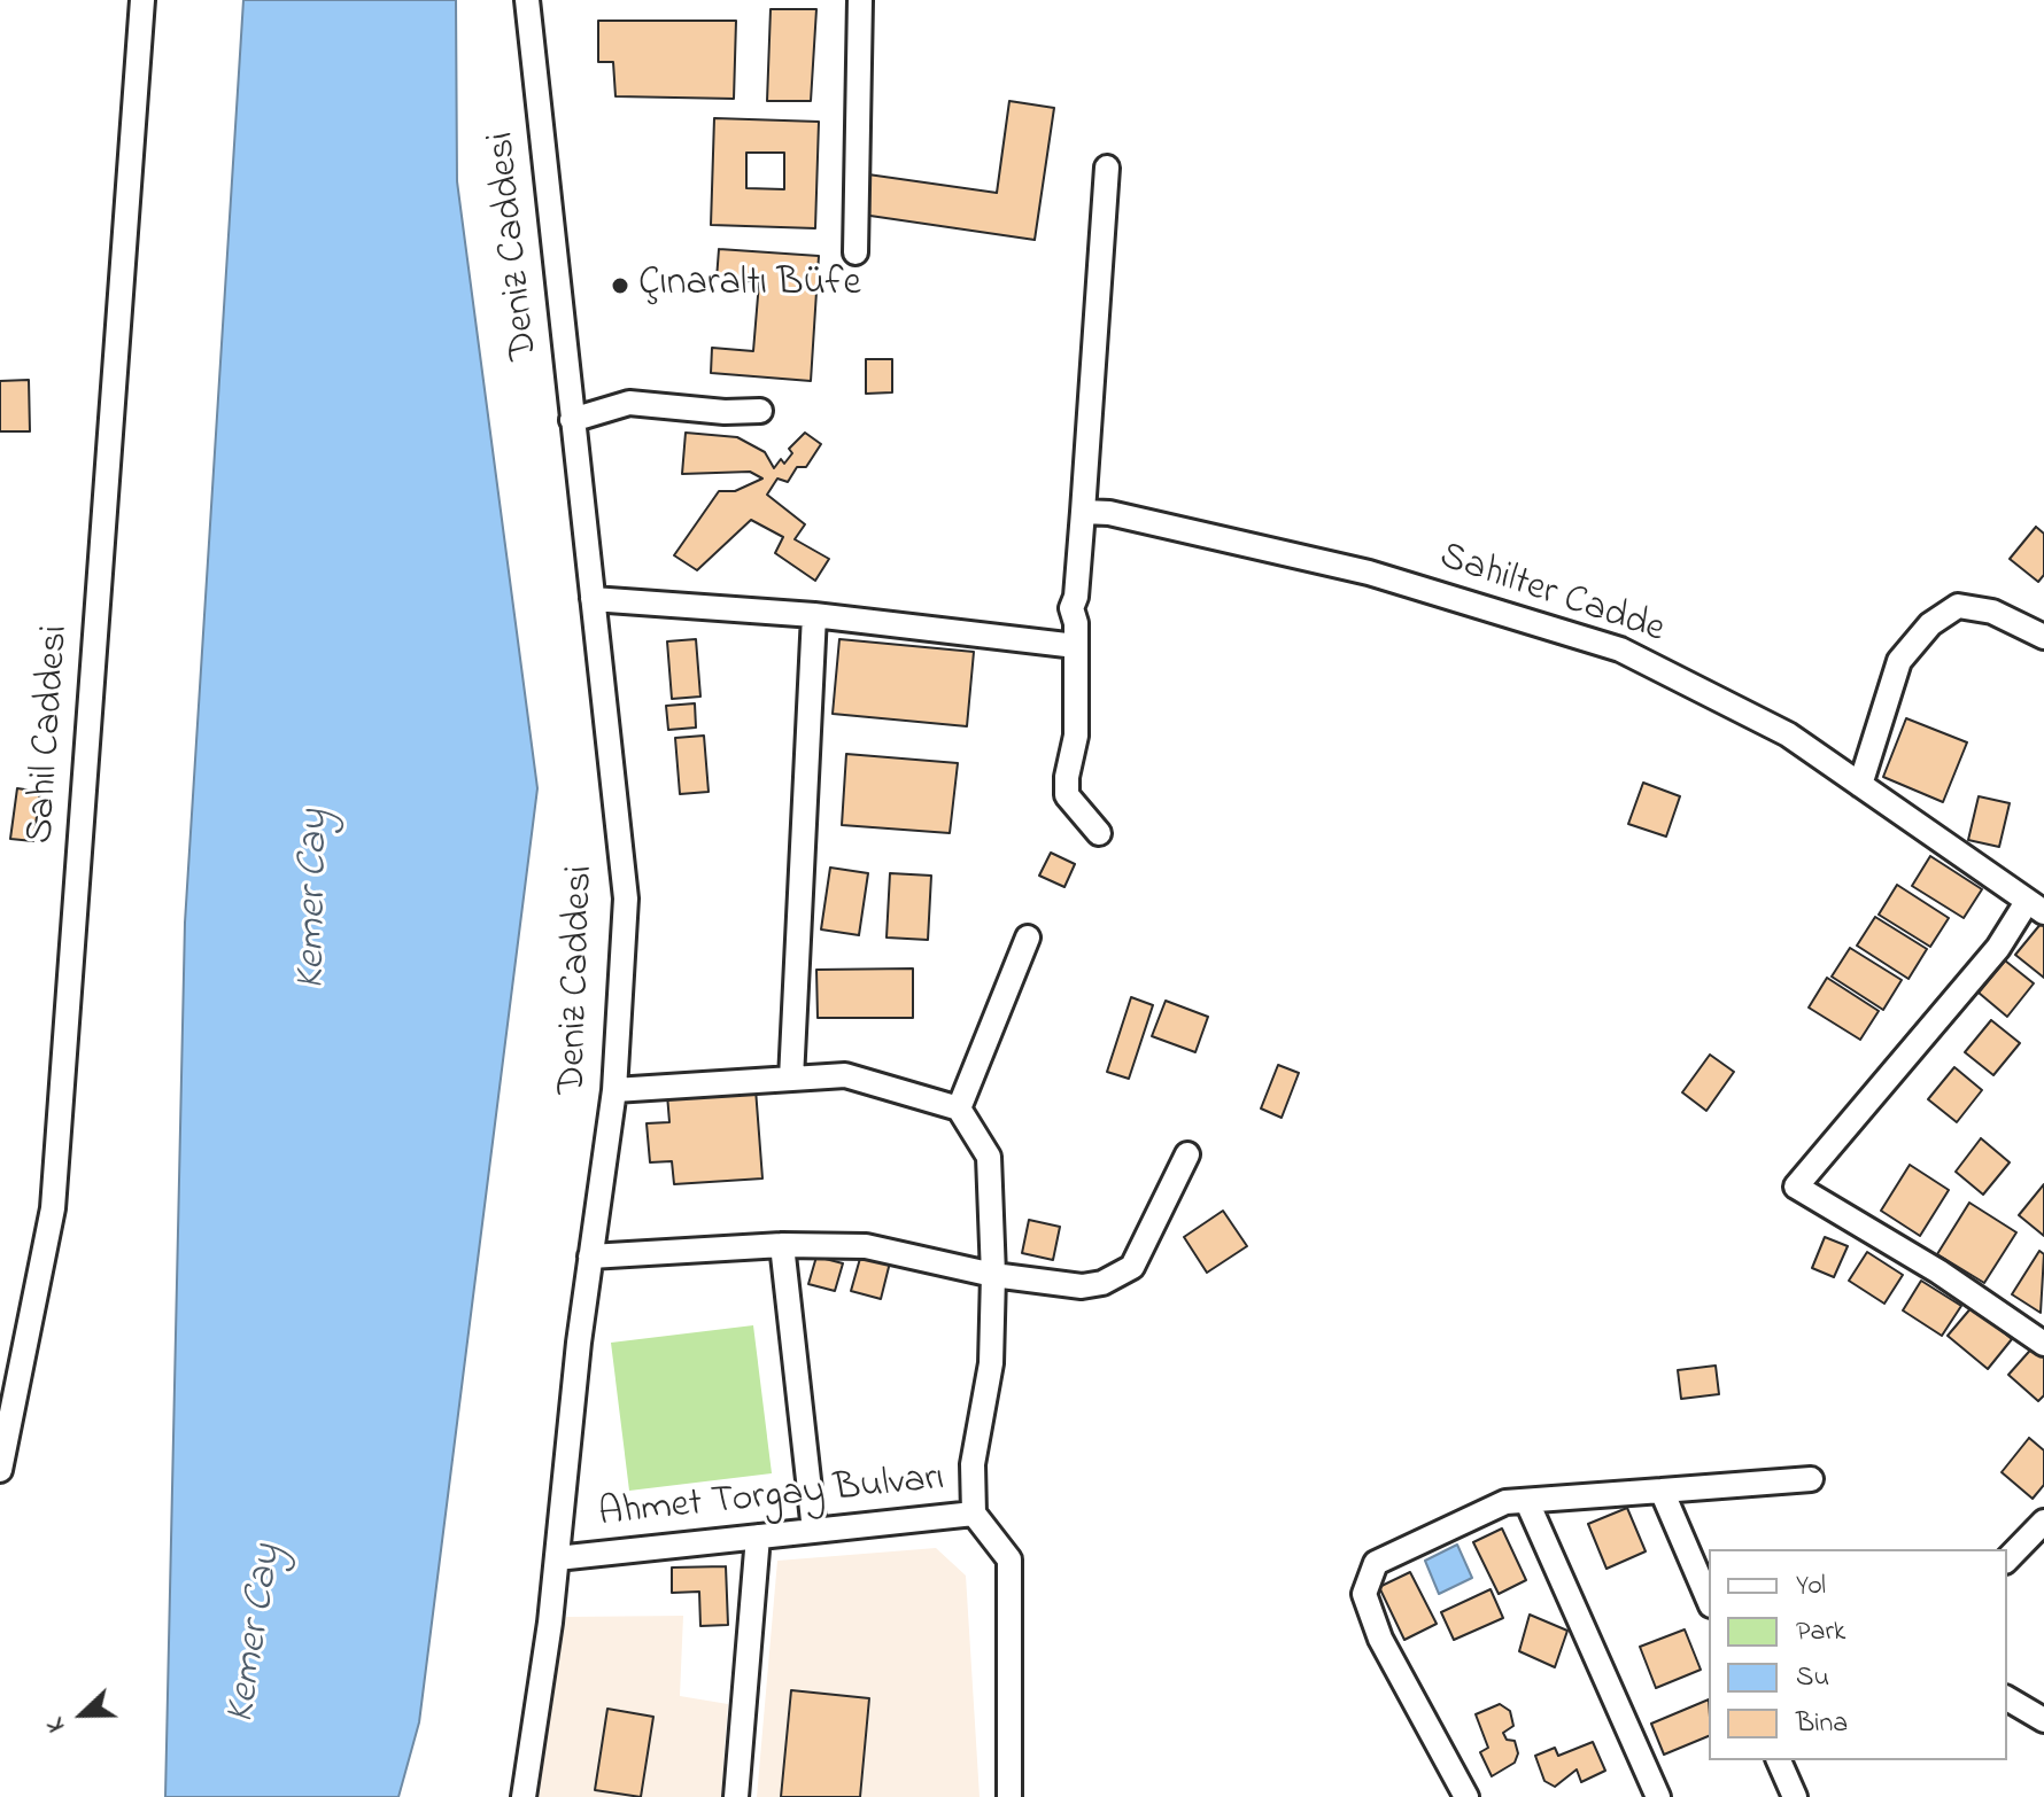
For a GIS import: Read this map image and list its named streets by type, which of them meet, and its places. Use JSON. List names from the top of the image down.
{
  "streets": {
    "street": [
      "Deniz Caddesi",
      "Sahilter Cadde",
      "Sahil Caddesi",
      "Ahmet Torgay Bulvarı"
    ]
  },
  "crossings": [
    ["Deniz Caddesi", "Ahmet Torgay Bulvarı"]
  ],
  "water": ["Kemer Cay"],
  "places": ["Çınaraltı Büfe"],
  "legend": [
    "Yol",
    "Park",
    "Su",
    "Bina"
  ],
  "north": "left"
}
